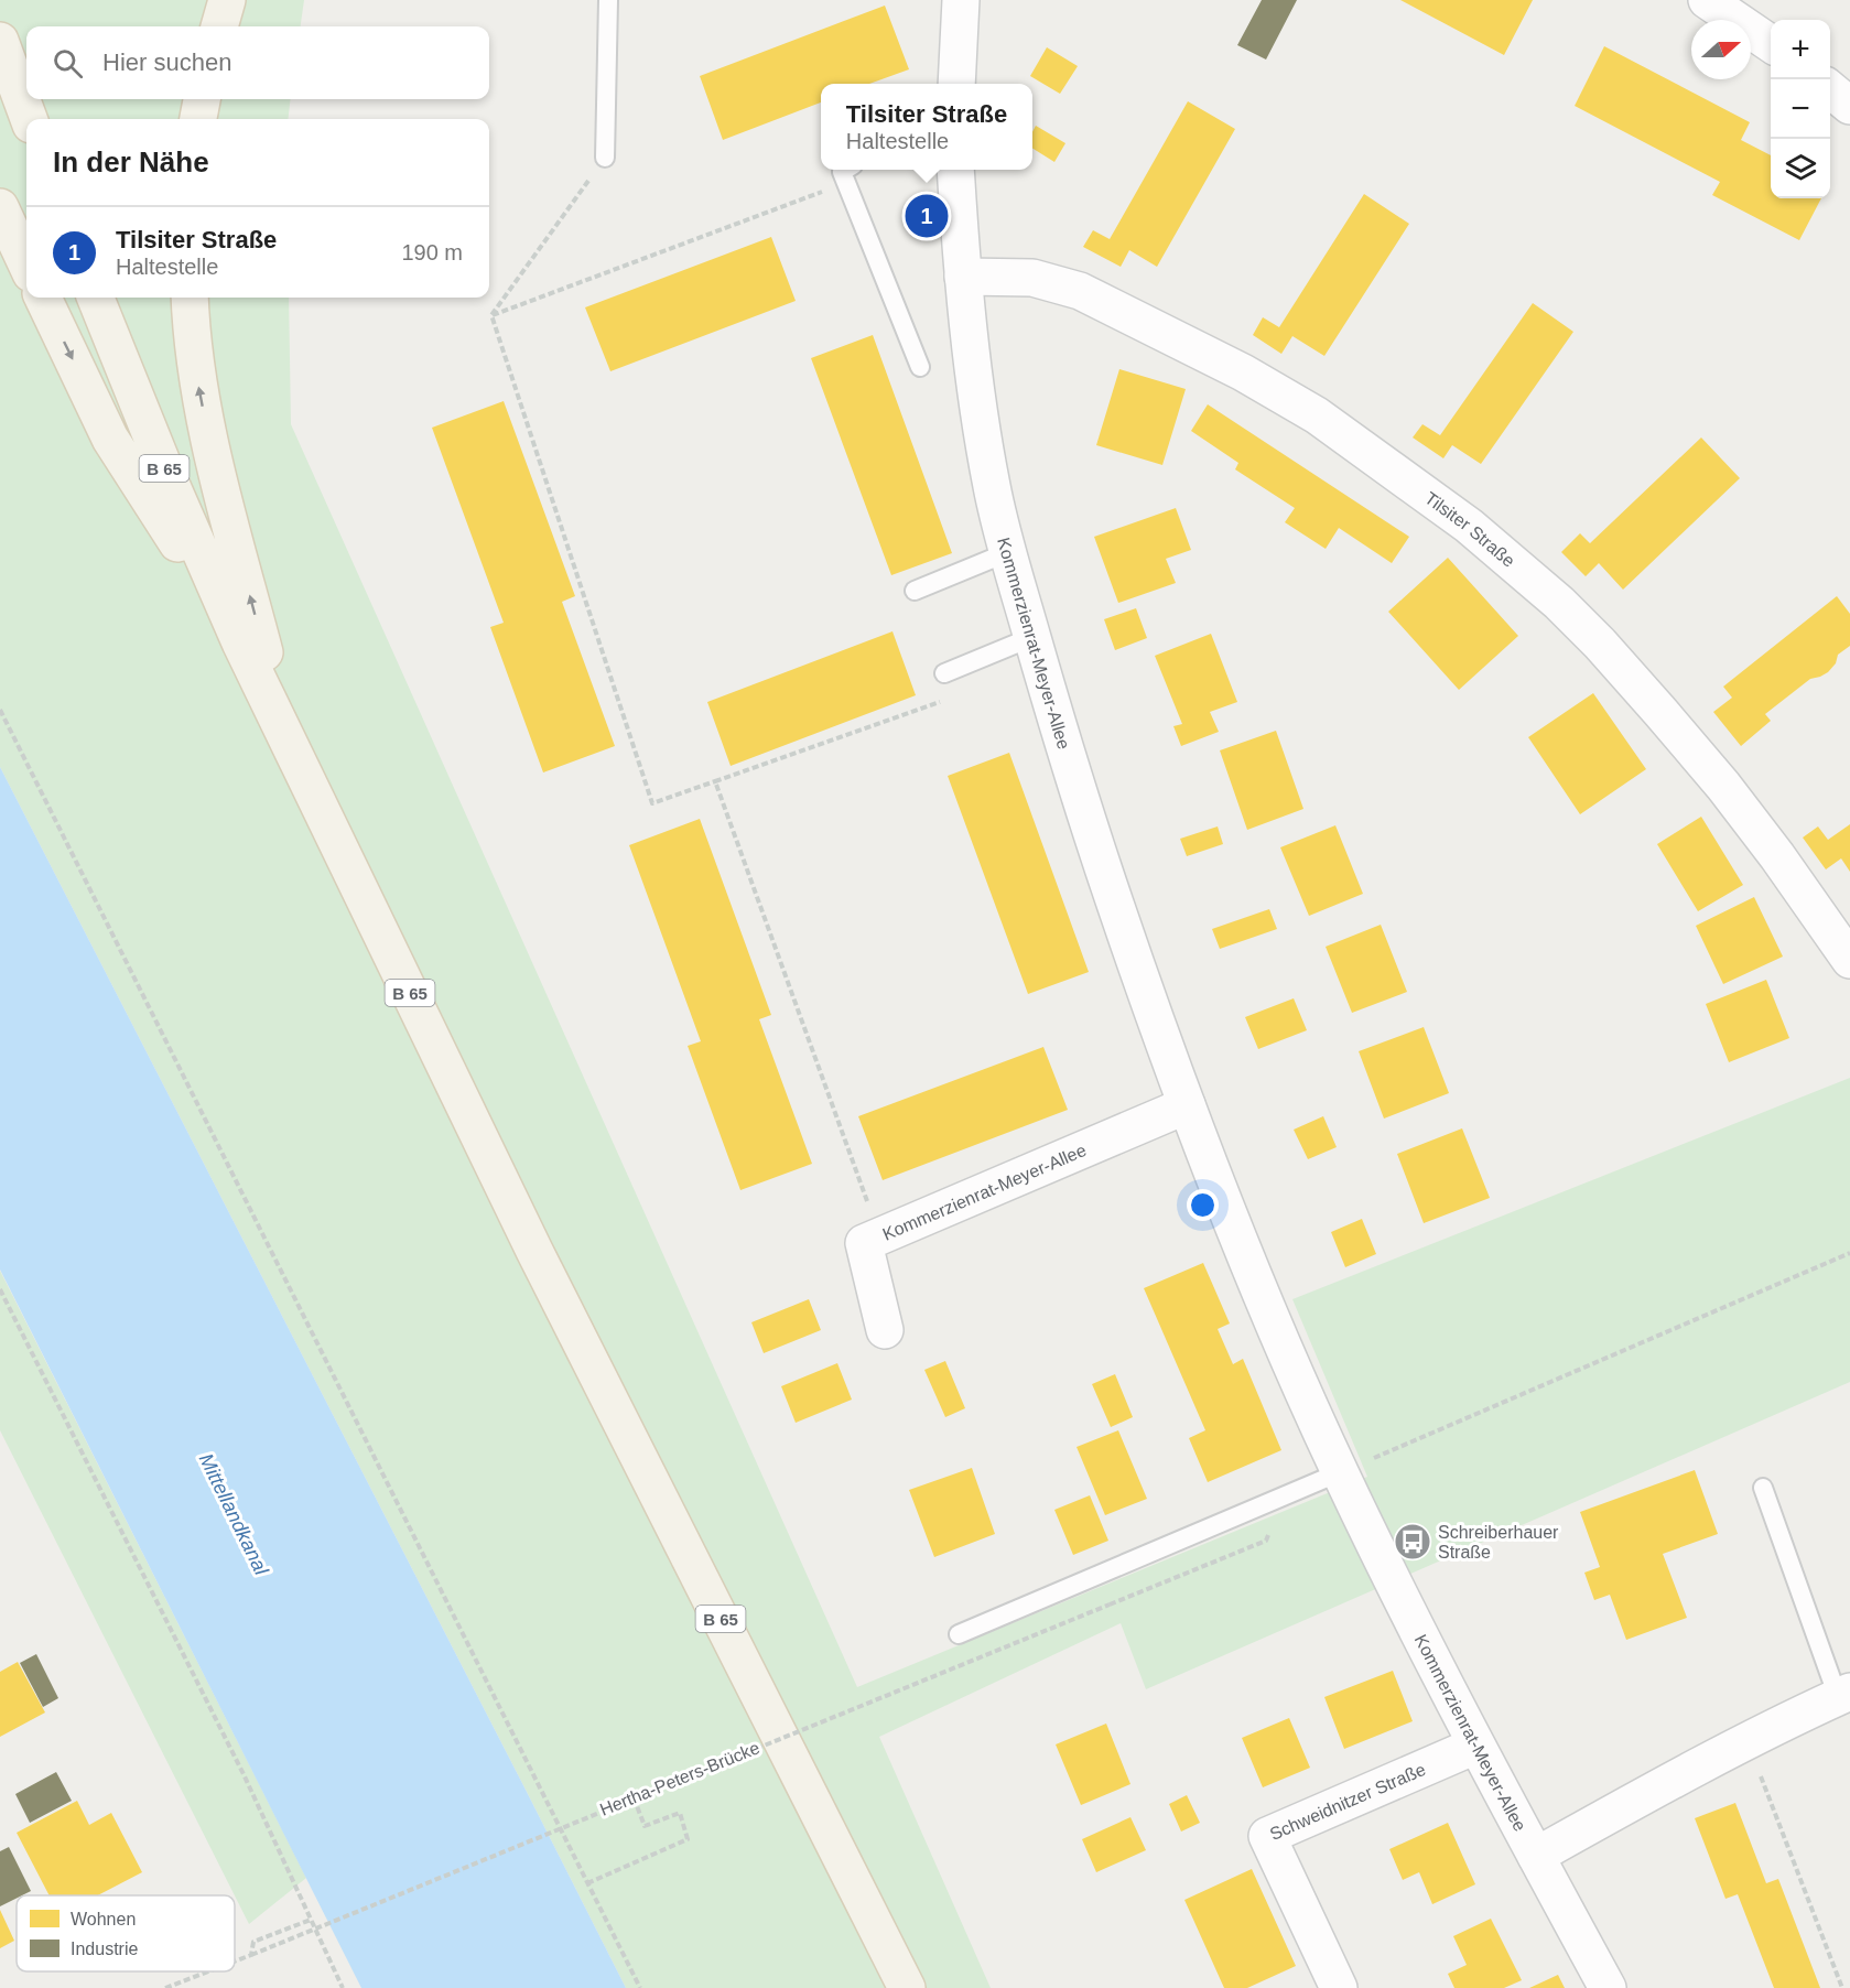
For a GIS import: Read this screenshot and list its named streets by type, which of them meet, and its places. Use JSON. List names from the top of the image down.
{
  "streets": {
    "main road": ["B 65"],
    "street": ["Tilsiter Straße", "Kommerzienrat-Meyer-Allee", "Schweidnitzer Straße"],
    "path": ["Hertha-Peters-Brücke"]
  },
  "crossings": [
    ["Tilsiter Straße", "Kommerzienrat-Meyer-Allee"],
    ["Kommerzienrat-Meyer-Allee", "Schweidnitzer Straße"]
  ],
  "water": ["Mittellandkanal"],
  "places": {
    "bus stop": ["Schreiberhauer Straße"]
  },
  "legend": ["Wohnen", "Industrie"],
  "north": "right",
  "page": {
    "map_buttons": ["+", "−"],
    "search": "Hier suchen",
    "popup": ["Tilsiter Straße", "Haltestelle"],
    "heading": "In der Nähe",
    "pins": "1",
    "list": [
      {
        "mark": "1",
        "name": "Tilsiter Straße",
        "note": "Haltestelle",
        "value": "190 m"
      }
    ]
  }
}
